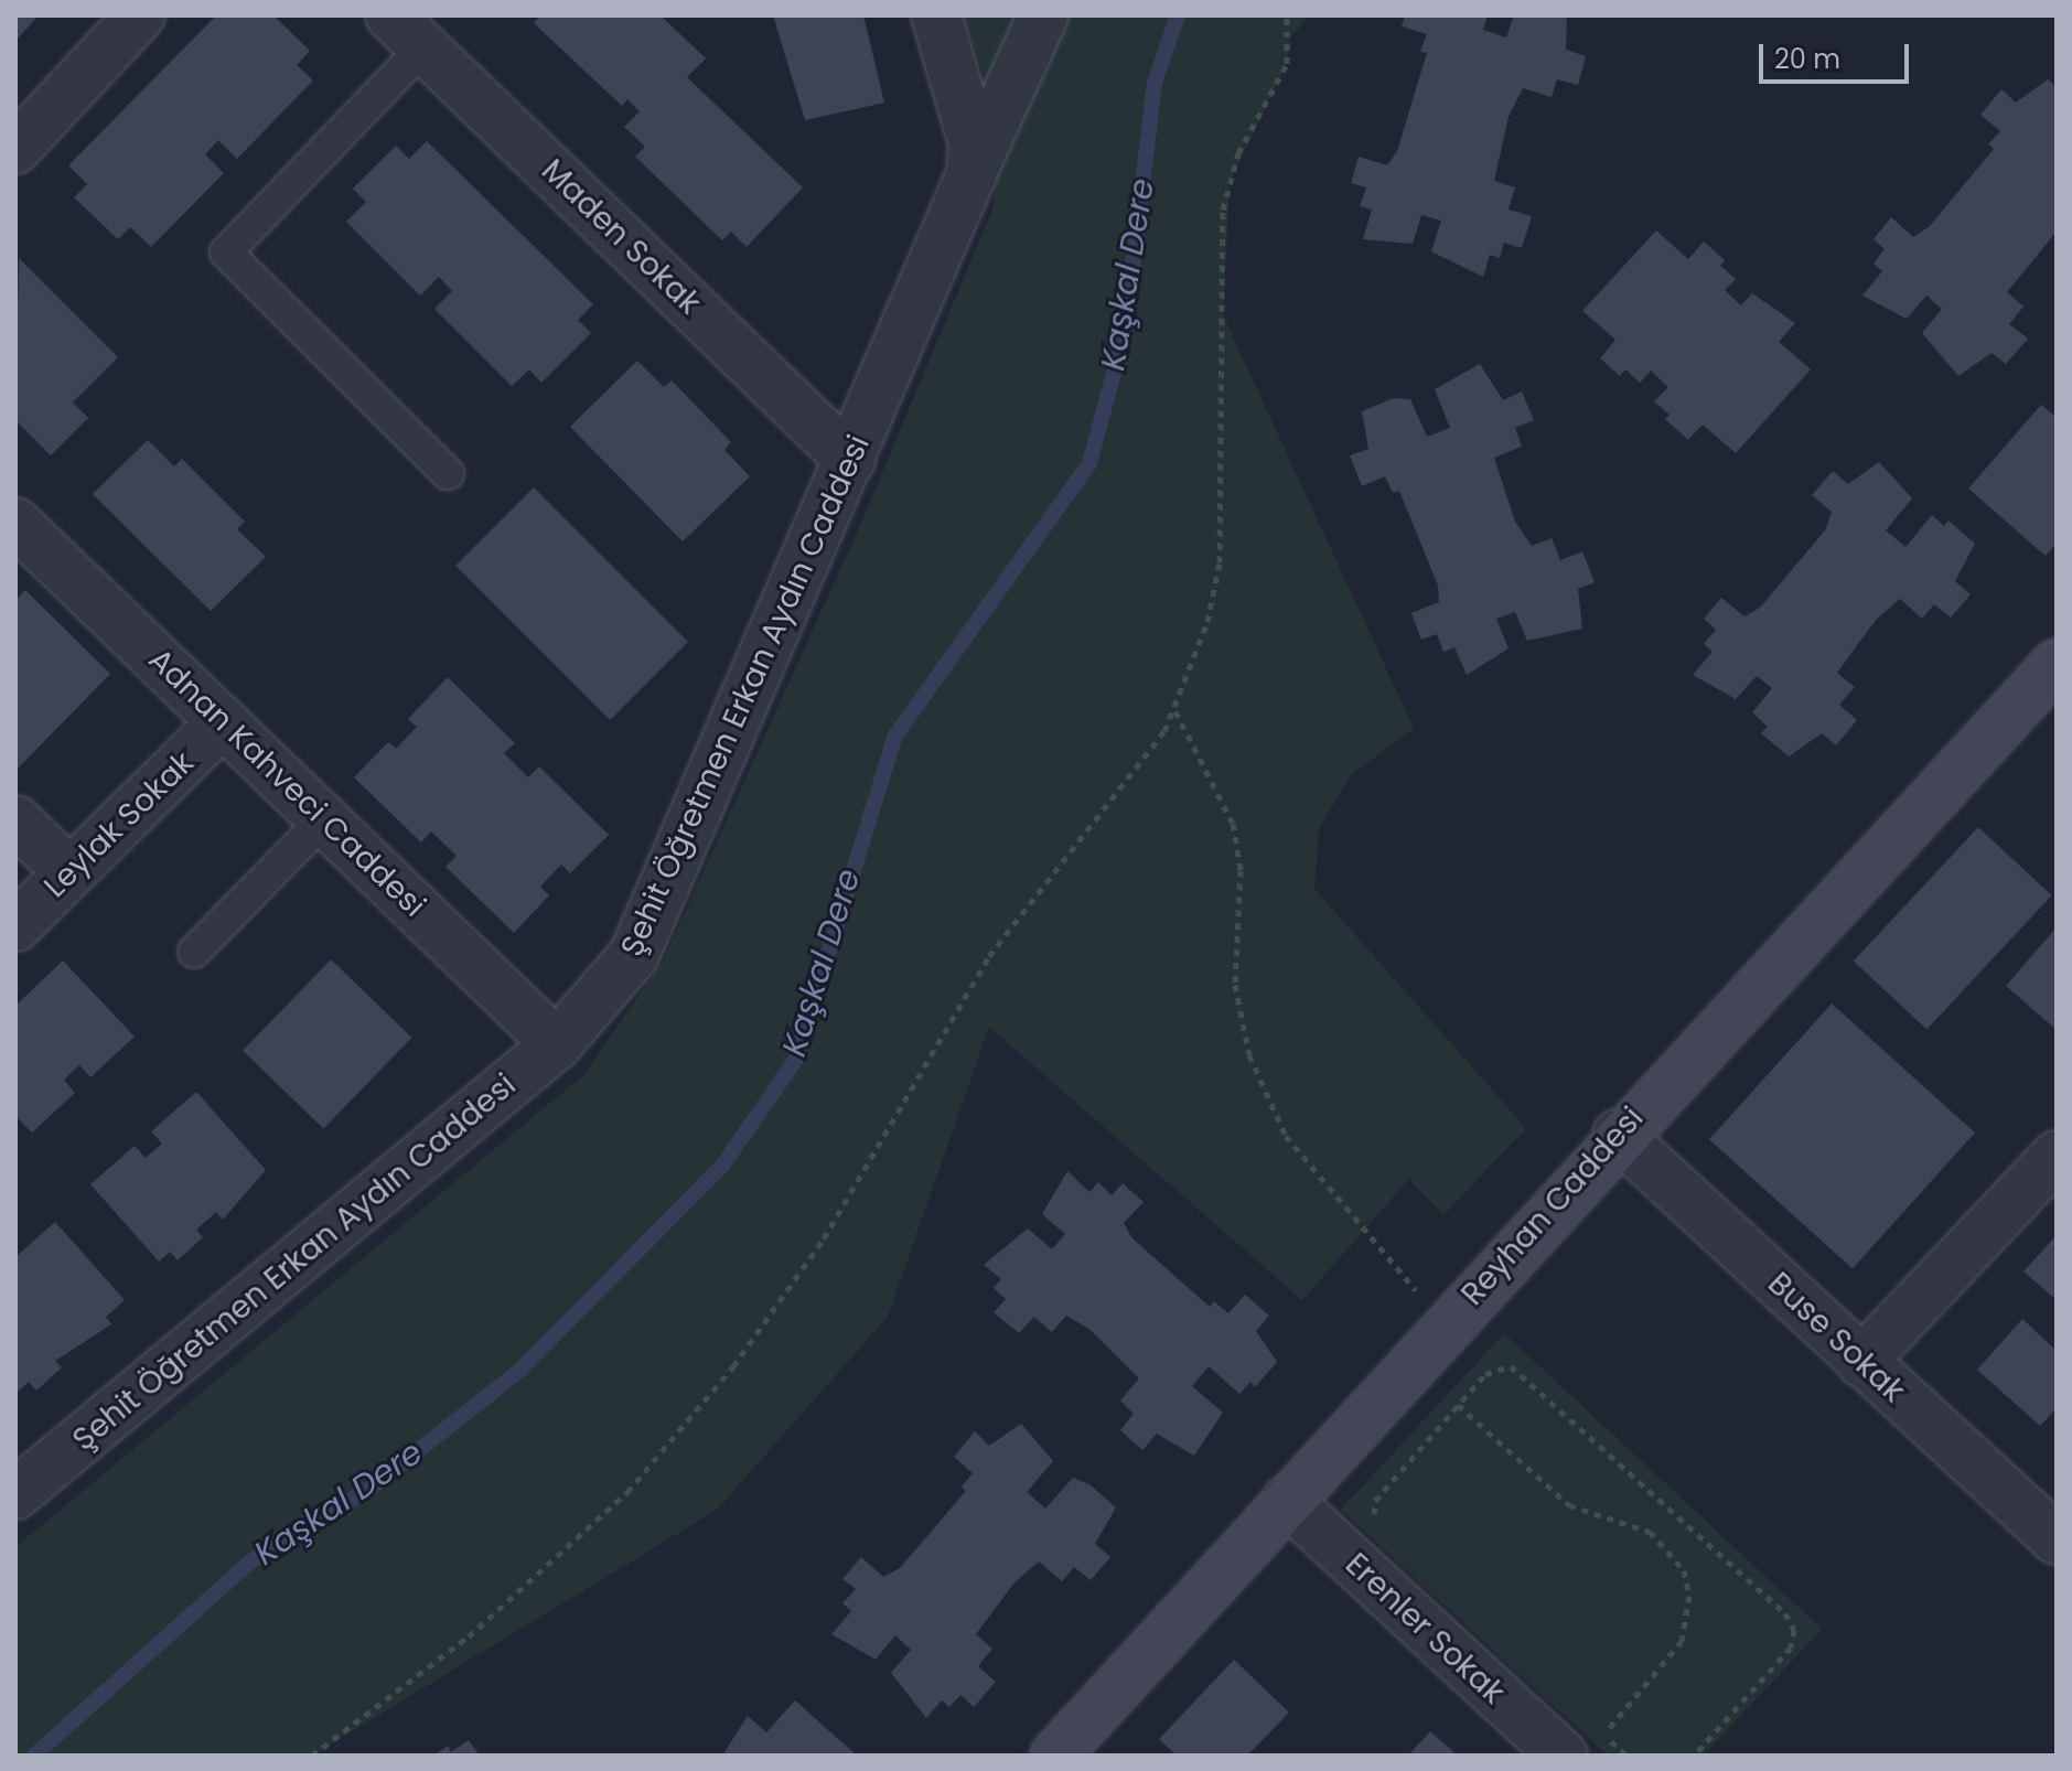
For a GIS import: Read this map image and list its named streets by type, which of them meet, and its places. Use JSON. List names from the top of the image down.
{
  "streets": {
    "street": [
      "Maden Sokak",
      "Şehit Öğretmen Erkan Aydın Caddesi",
      "Adnan Kahveci Caddesi",
      "Leylak Sokak",
      "Reyhan Caddesi",
      "Buse Sokak",
      "Erenler Sokak"
    ]
  },
  "crossings": [
    ["Maden Sokak", "Şehit Öğretmen Erkan Aydın Caddesi"],
    ["Şehit Öğretmen Erkan Aydın Caddesi", "Adnan Kahveci Caddesi"],
    ["Adnan Kahveci Caddesi", "Leylak Sokak"],
    ["Reyhan Caddesi", "Buse Sokak"],
    ["Reyhan Caddesi", "Erenler Sokak"]
  ],
  "water": ["Kaşkal Dere"],
  "scale_bar": "20 m"
}
